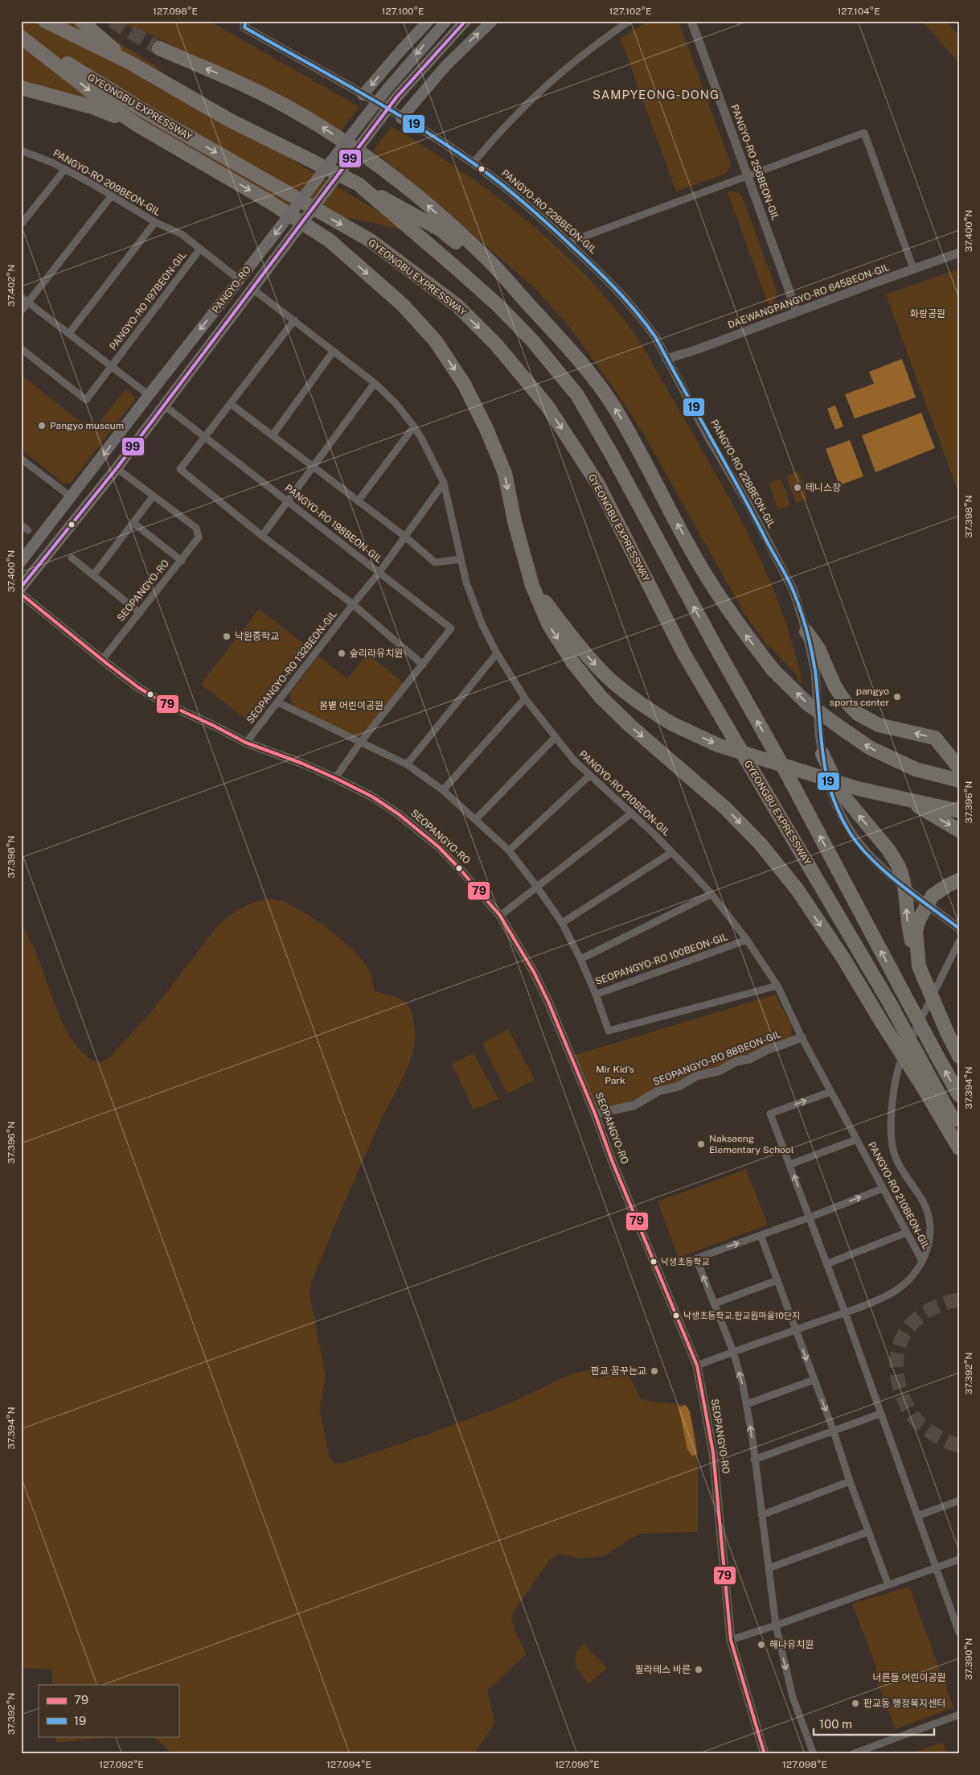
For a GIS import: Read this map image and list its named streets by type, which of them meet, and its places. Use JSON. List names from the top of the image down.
{
  "streets": {
    "highway": ["GYEONGBU EXPRESSWAY"],
    "main road": ["PANGYO-RO"],
    "street": [
      "PANGYO-RO 256BEON-GIL",
      "PANGYO-RO 209BEON-GIL",
      "PANGYO-RO 228BEON-GIL",
      "DAEWANGPANGYO-RO 645BEON-GIL",
      "PANGYO-RO 197BEON-GIL",
      "PANGYO-RO 198BEON-GIL",
      "SEOPANGYO-RO",
      "SEOPANGYO-RO 132BEON-GIL",
      "PANGYO-RO 210BEON-GIL",
      "SEOPANGYO-RO 100BEON-GIL",
      "SEOPANGYO-RO 88BEON-GIL"
    ]
  },
  "crossings": [
    ["PANGYO-RO 256BEON-GIL", "DAEWANGPANGYO-RO 645BEON-GIL"],
    ["PANGYO-RO 209BEON-GIL", "PANGYO-RO"],
    ["PANGYO-RO 209BEON-GIL", "PANGYO-RO 197BEON-GIL"],
    ["PANGYO-RO 228BEON-GIL", "DAEWANGPANGYO-RO 645BEON-GIL"],
    ["PANGYO-RO", "PANGYO-RO 197BEON-GIL"],
    ["PANGYO-RO", "PANGYO-RO 198BEON-GIL"],
    ["PANGYO-RO", "PANGYO-RO 210BEON-GIL"],
    ["PANGYO-RO 198BEON-GIL", "SEOPANGYO-RO 132BEON-GIL"],
    ["SEOPANGYO-RO", "SEOPANGYO-RO 132BEON-GIL"],
    ["SEOPANGYO-RO", "SEOPANGYO-RO 88BEON-GIL"],
    ["SEOPANGYO-RO 132BEON-GIL", "PANGYO-RO 210BEON-GIL"],
    ["SEOPANGYO-RO 132BEON-GIL", "SEOPANGYO-RO 100BEON-GIL"],
    ["PANGYO-RO 210BEON-GIL", "SEOPANGYO-RO 100BEON-GIL"],
    ["PANGYO-RO 210BEON-GIL", "SEOPANGYO-RO 88BEON-GIL"]
  ],
  "districts": ["SAMPYEONG-DONG"],
  "parks": [
    "화랑공원",
    "봄볕 어린이공원",
    "Mir Kid's Park",
    "너른들 어린이공원"
  ],
  "places": [
    "Pangyo museum",
    "테니스장",
    "낙원중학교",
    "숲리라유치원",
    "pangyo sports center",
    "Naksaeng Elementary School",
    "낙생초등학교",
    "낙생초등학교.판교원마을10단지",
    "판교 꿈꾸는교",
    "해나유치원",
    "필라테스 바른",
    "판교동 행정복지센터"
  ],
  "lines": ["transit line 19", "transit line 99", "transit line 79"],
  "legend": ["79", "19"],
  "scale_bar": "100 m",
  "coordinates": [
    "127.098°E",
    "127.100°E",
    "127.102°E",
    "127.104°E",
    "37.400°N",
    "37.402°N",
    "37.398°N",
    "37.396°N",
    "37.394°N",
    "37.392°N",
    "37.390°N",
    "127.092°E",
    "127.094°E",
    "127.096°E"
  ]
}
